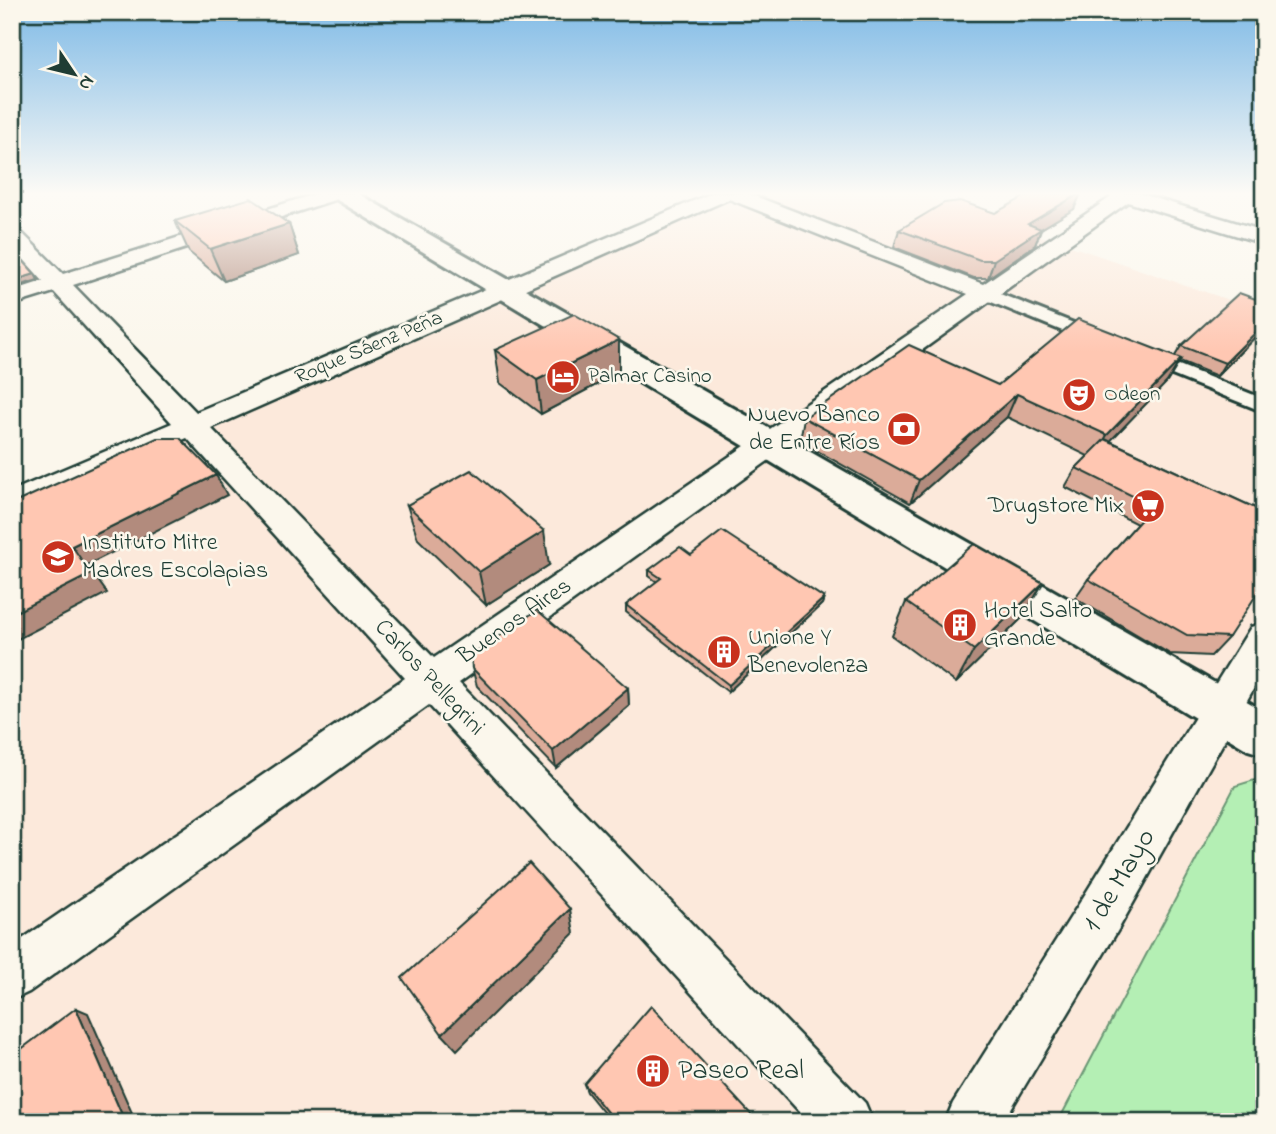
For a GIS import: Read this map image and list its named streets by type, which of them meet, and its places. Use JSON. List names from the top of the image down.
{
  "streets": {
    "street": [
      "Roque Sáenz Peña",
      "Buenos Aires",
      "Carlos Pellegrini",
      "1 de Mayo"
    ]
  },
  "crossings": [
    ["Roque Sáenz Peña", "Carlos Pellegrini"],
    ["Buenos Aires", "Carlos Pellegrini"]
  ],
  "places": {
    "hotel": ["Palmar Casino"],
    "theatre": ["Odeon"],
    "bank": ["Nuevo Banco de Entre Ríos"],
    "supermarket": ["Drugstore Mix"],
    "school or university": ["Instituto Mitre Madres Escolapias"],
    "building": ["Hotel Salto Grande", "Unione Y Benevolenza", "Paseo Real"]
  },
  "north": "bottom right"
}
